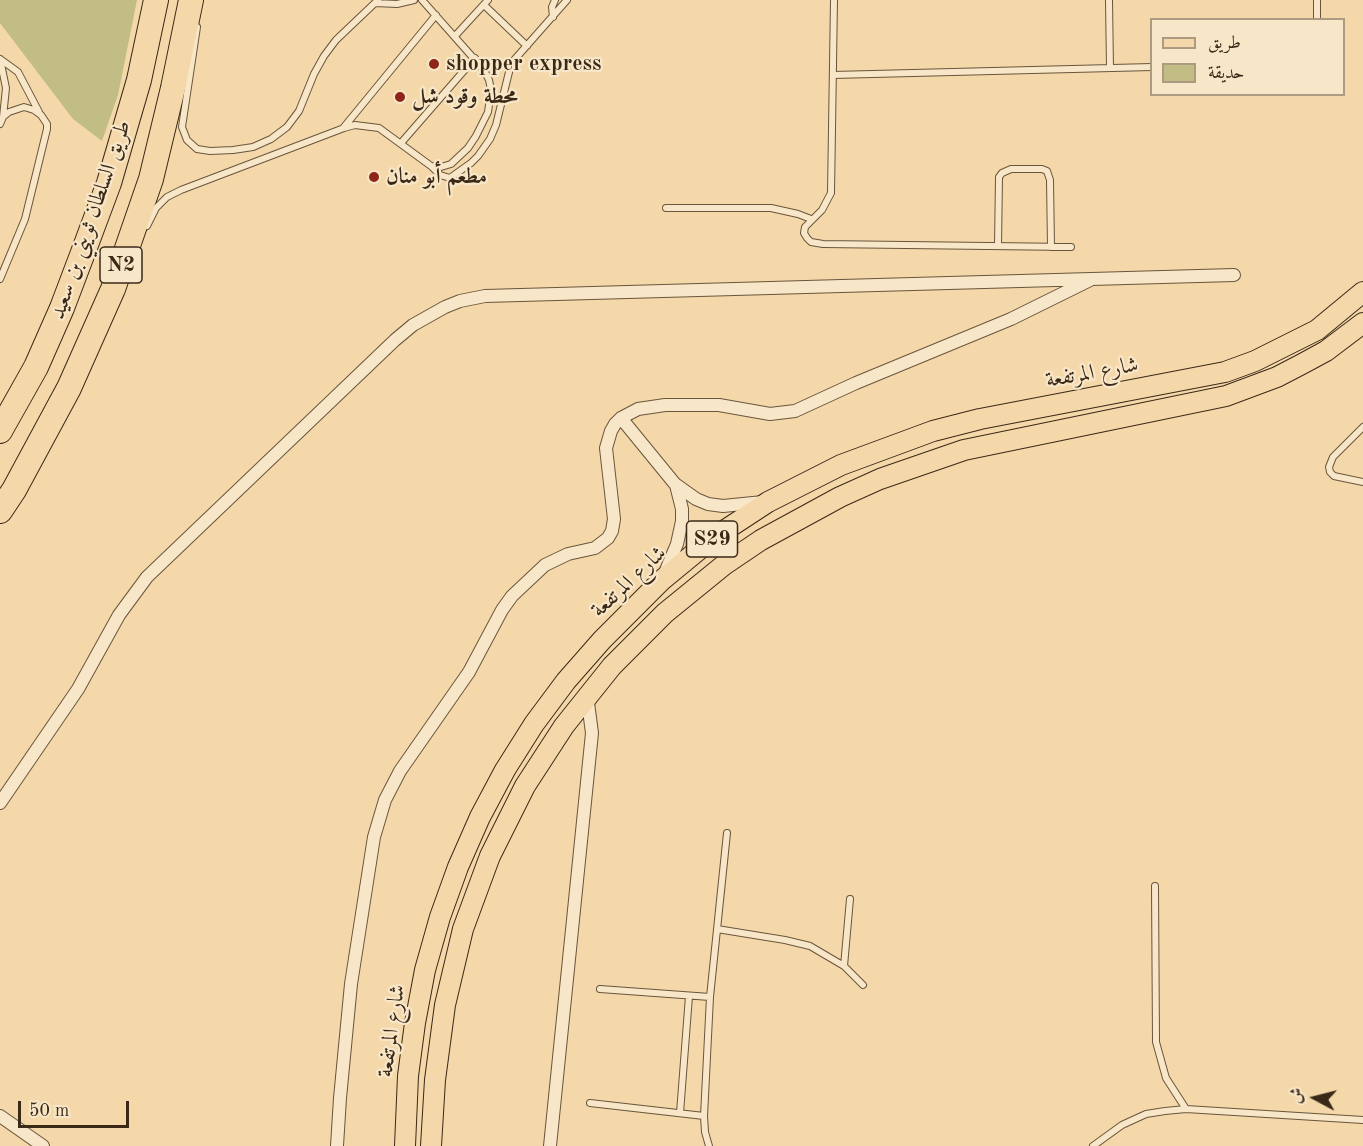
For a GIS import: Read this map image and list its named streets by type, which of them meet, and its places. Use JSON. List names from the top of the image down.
{
  "streets": {
    "highway": ["طريق السلطان ثويني بن سعيد", "N2"],
    "main road": ["شارع المرتفعة", "S29"]
  },
  "places": ["shopper express", "محطة وقود شل", "مطعم أبو منان"],
  "legend": ["طريق", "حديقة"],
  "scale_bar": "50 m",
  "north": "left"
}
